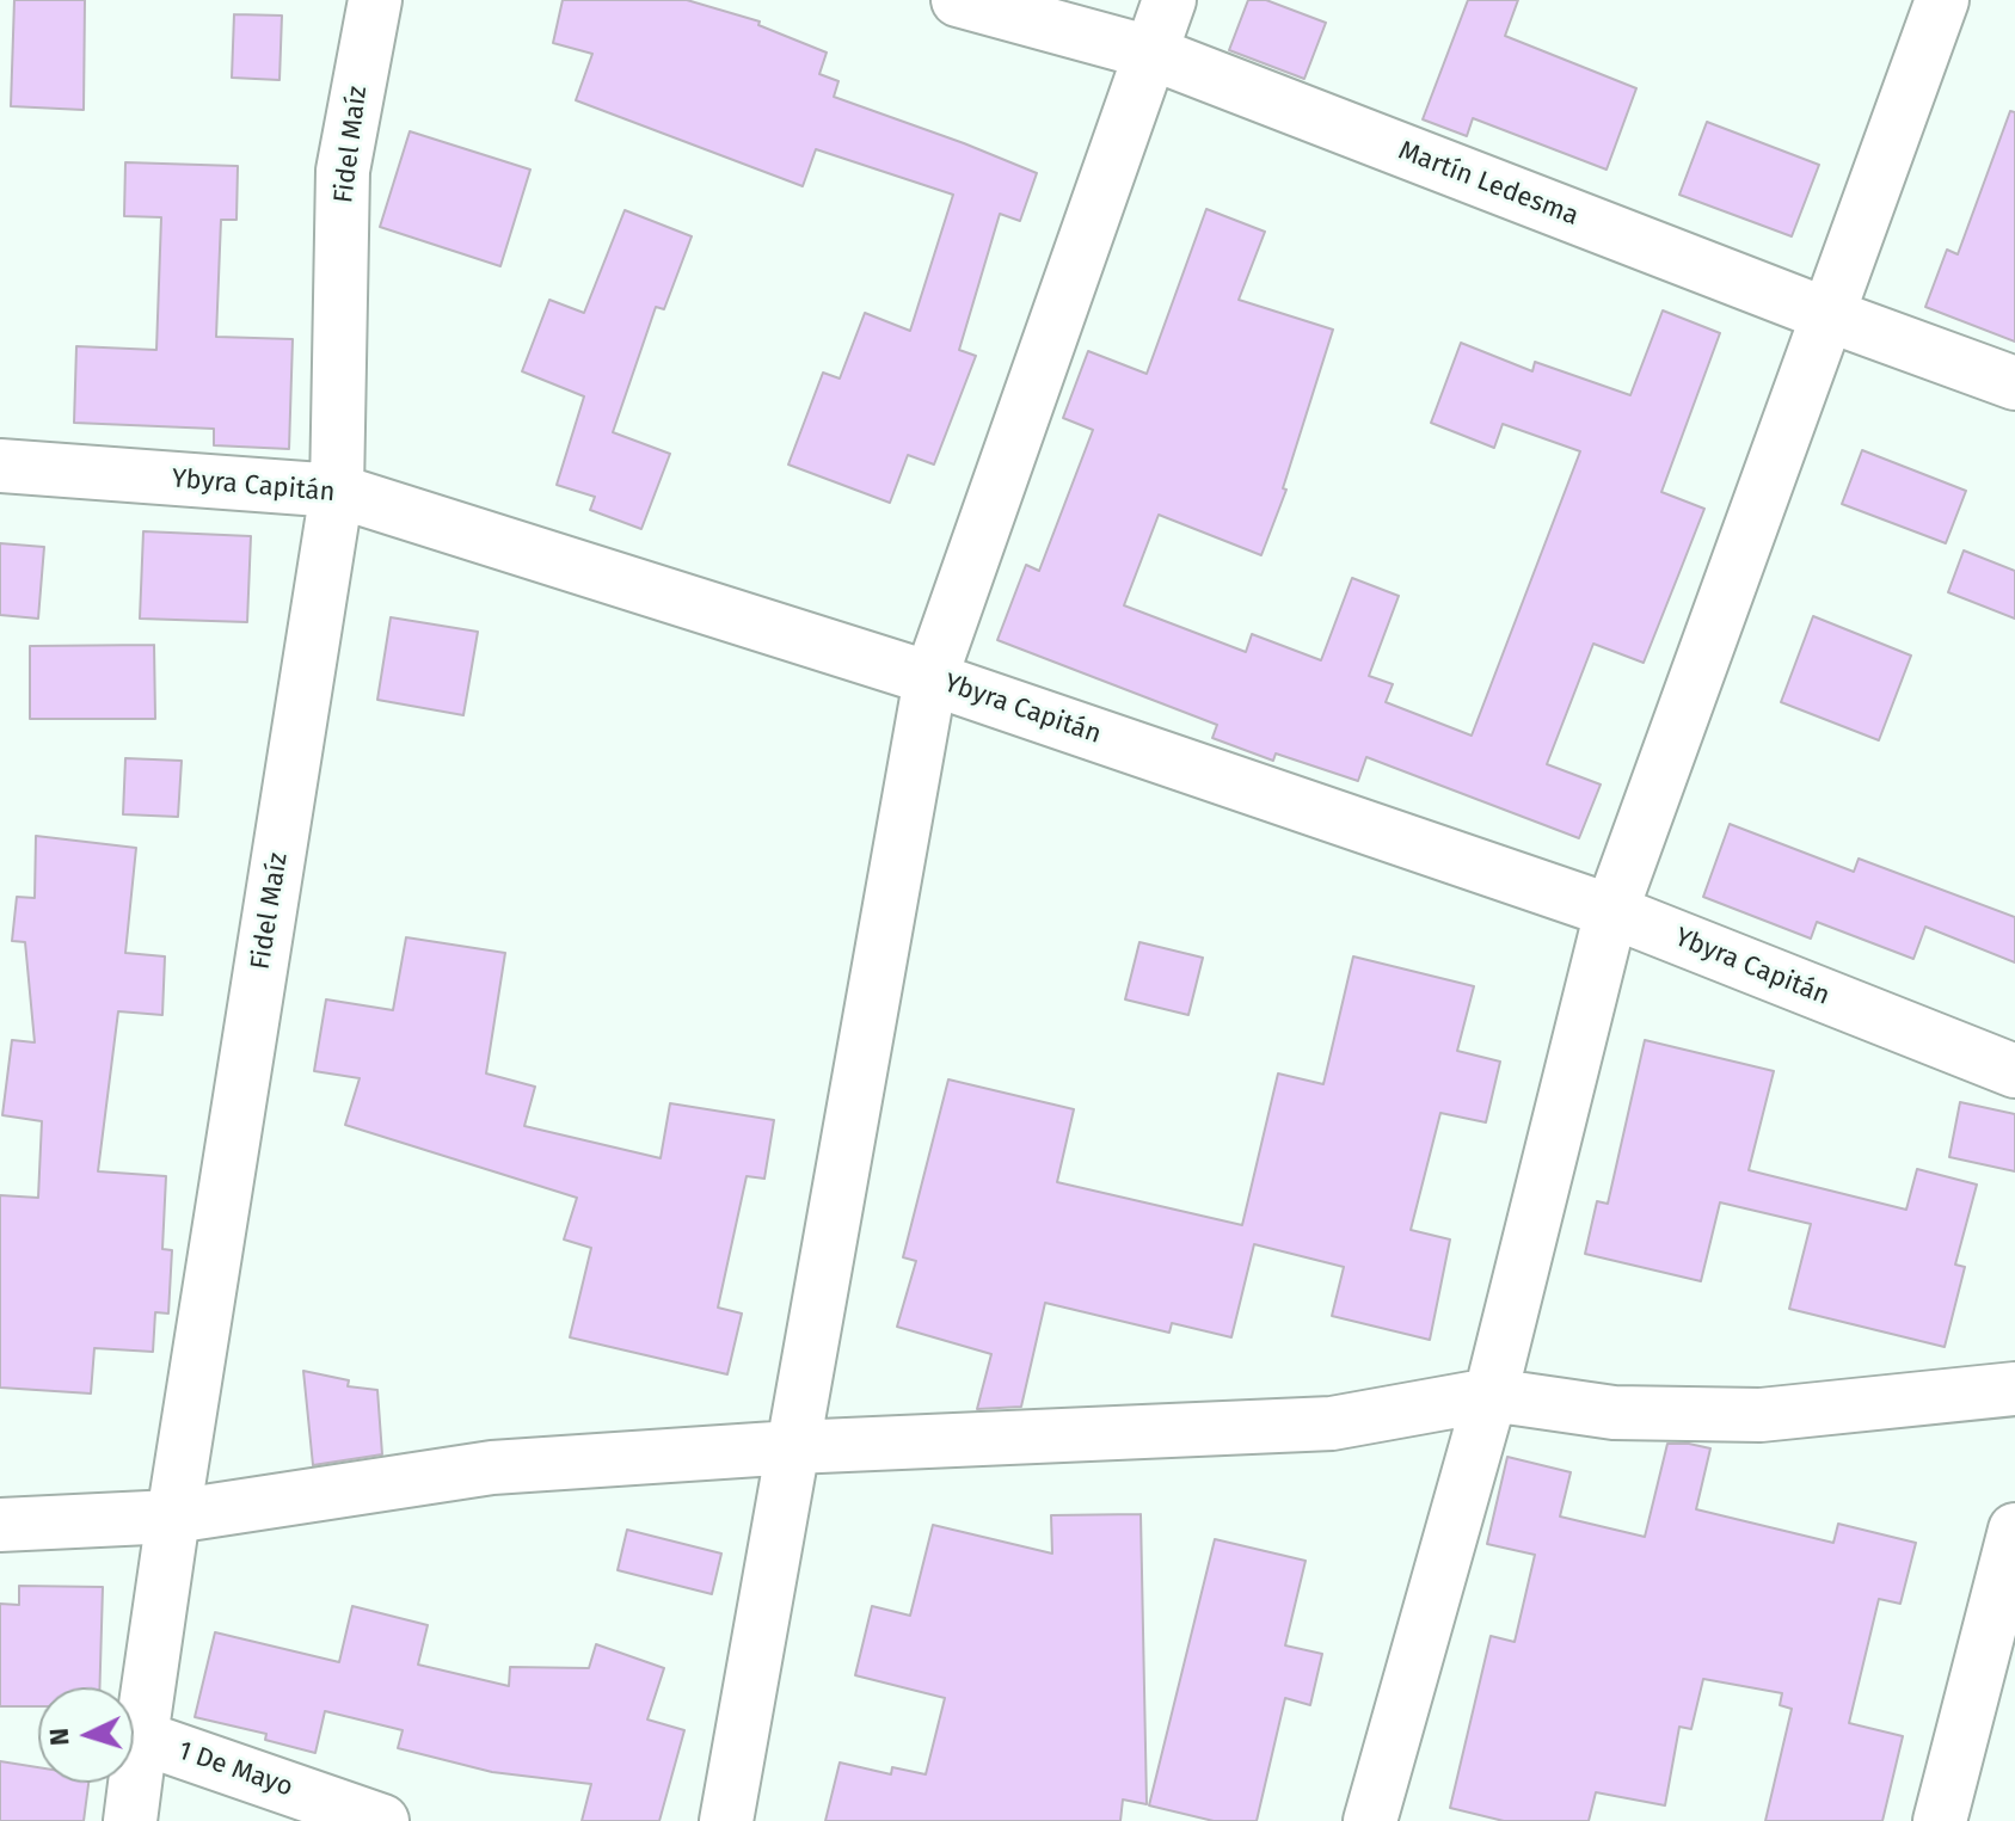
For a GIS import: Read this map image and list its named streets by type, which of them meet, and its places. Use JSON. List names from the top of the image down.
{
  "streets": {
    "street": [
      "Fidel Maíz",
      "Martín Ledesma",
      "Ybyra Capitán",
      "1 De Mayo"
    ]
  },
  "crossings": [
    ["Fidel Maíz", "Ybyra Capitán"],
    ["Fidel Maíz", "1 De Mayo"]
  ],
  "north": "left"
}
